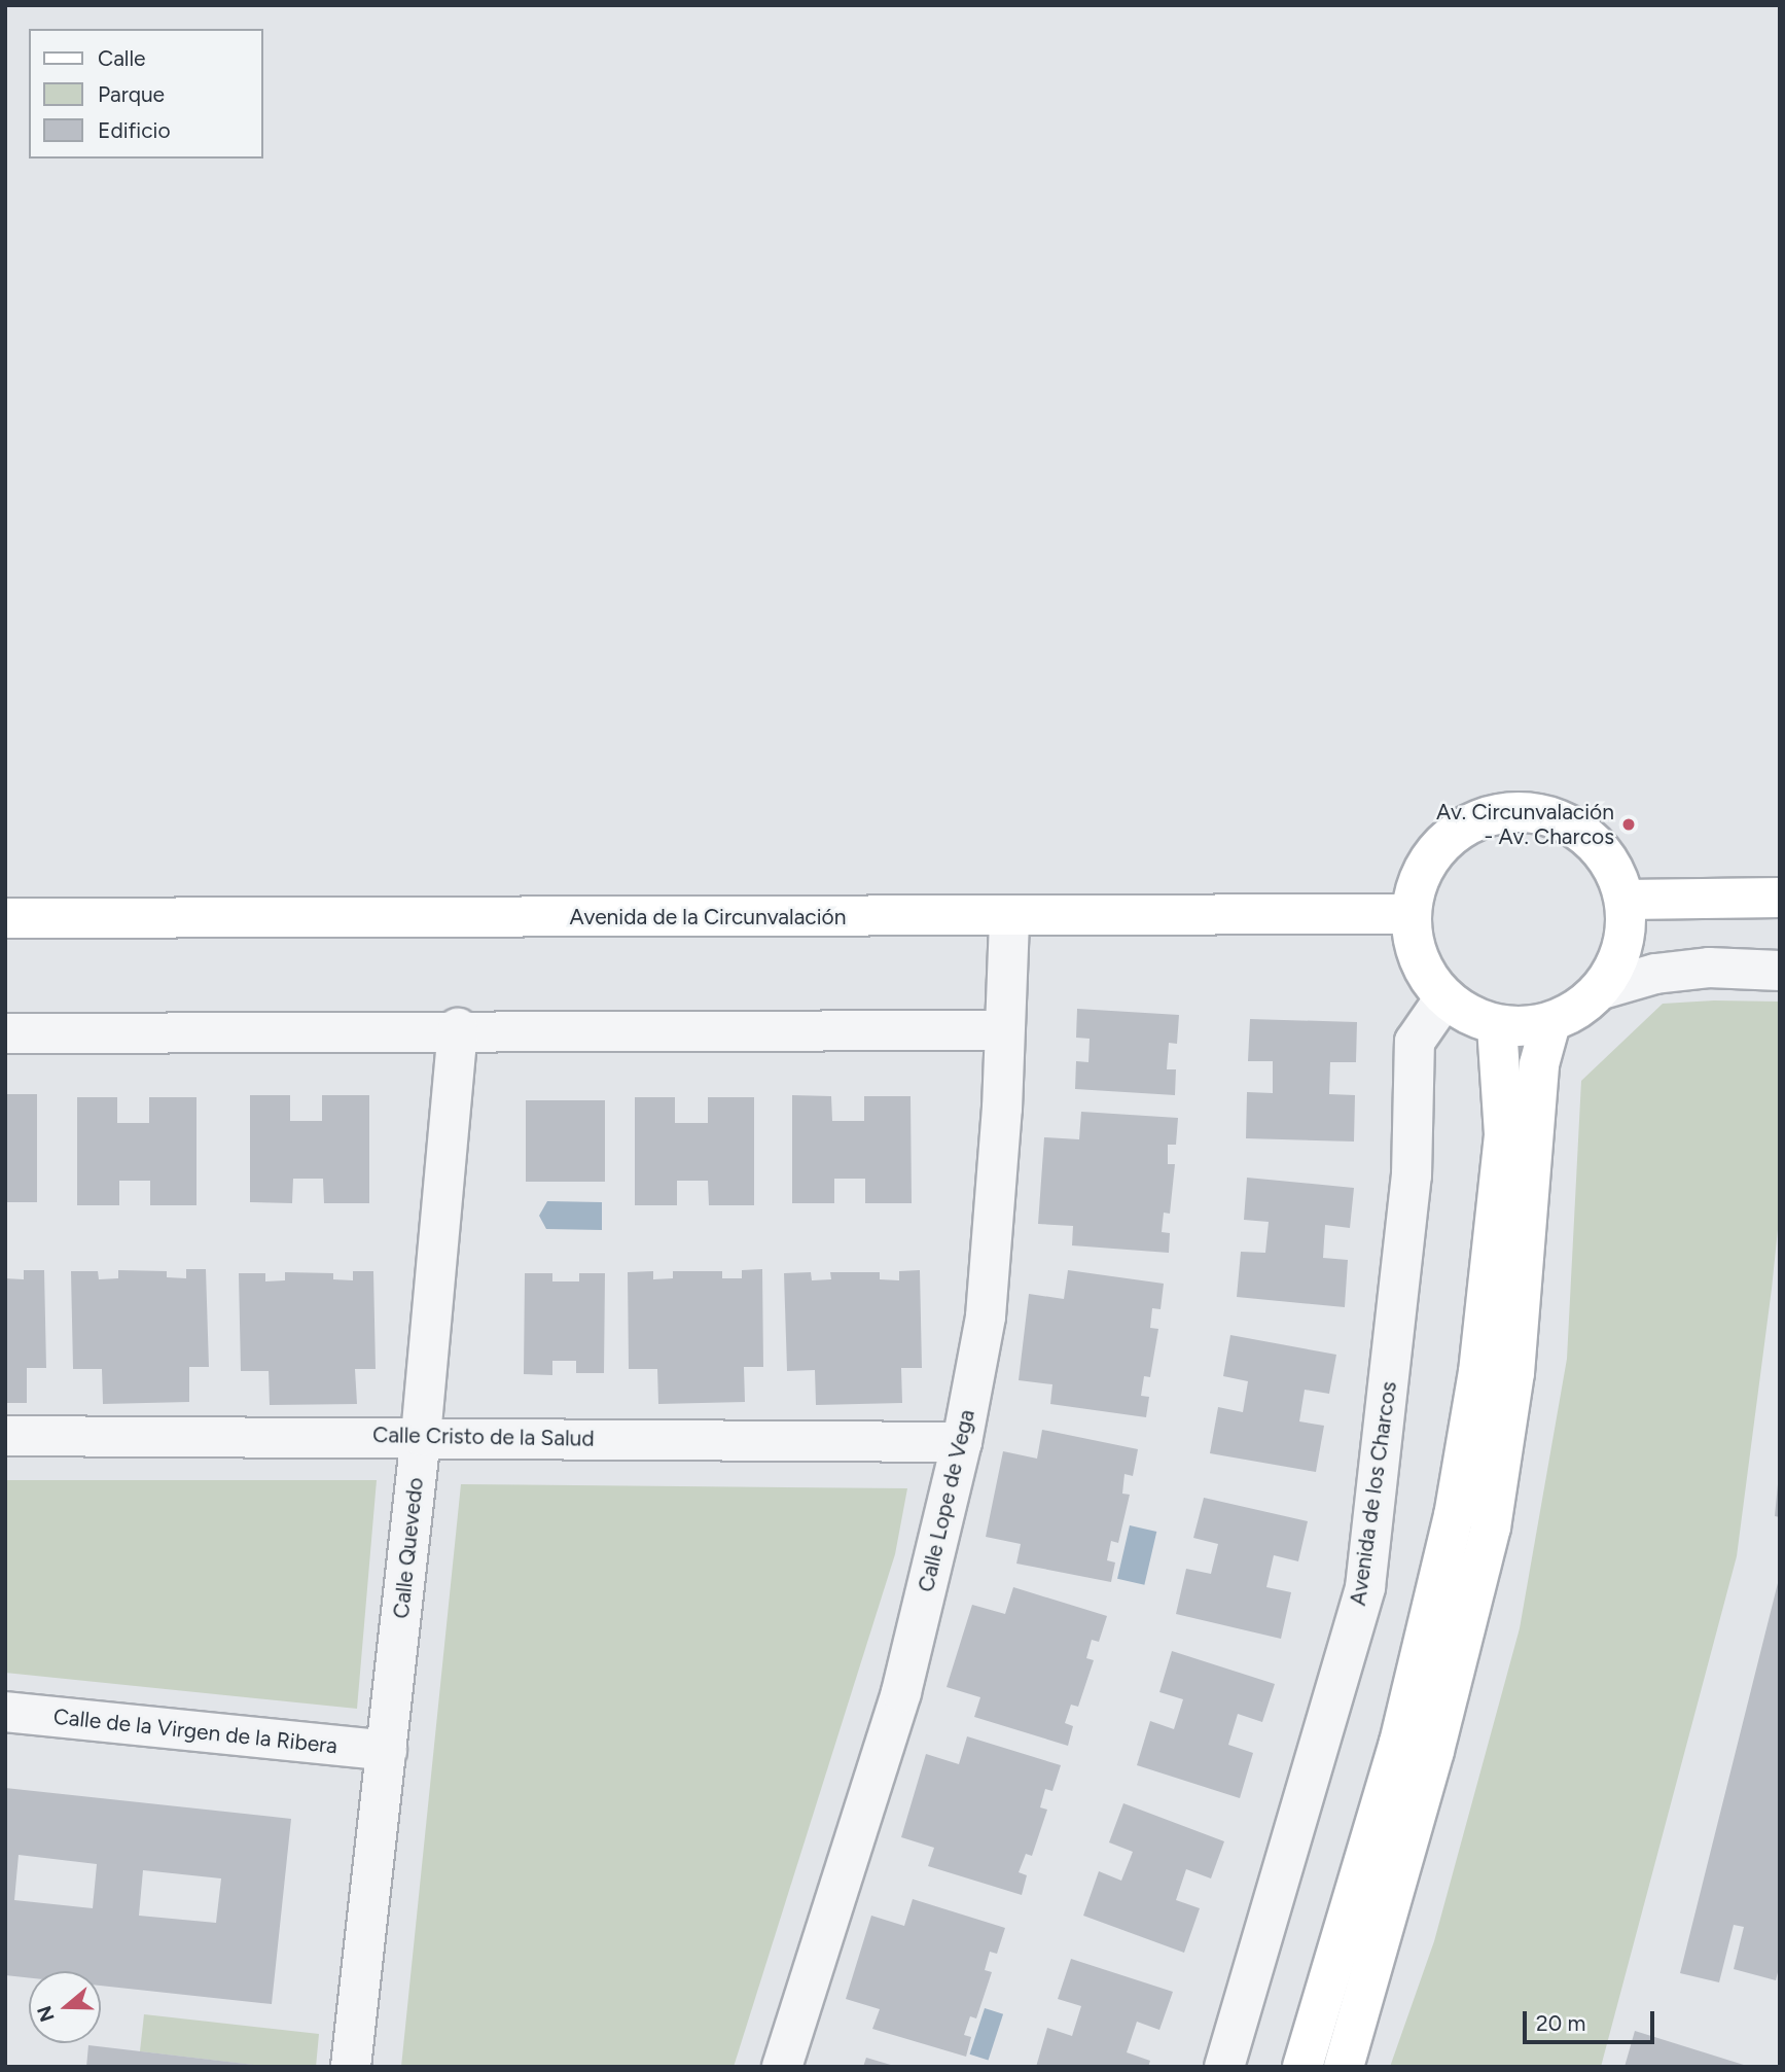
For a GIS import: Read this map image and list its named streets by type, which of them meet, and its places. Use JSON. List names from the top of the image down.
{
  "streets": {
    "street": [
      "Avenida de la Circunvalación",
      "Calle Cristo de la Salud",
      "Avenida de los Charcos",
      "Calle Lope de Vega",
      "Calle Quevedo",
      "Calle de la Virgen de la Ribera"
    ]
  },
  "crossings": [
    ["Avenida de la Circunvalación", "Avenida de los Charcos"],
    ["Avenida de la Circunvalación", "Calle Lope de Vega"],
    ["Calle Cristo de la Salud", "Calle Lope de Vega"],
    ["Calle Cristo de la Salud", "Calle Quevedo"],
    ["Calle Quevedo", "Calle de la Virgen de la Ribera"]
  ],
  "places": ["Av. Circunvalación - Av. Charcos"],
  "legend": ["Calle", "Parque", "Edificio"],
  "scale_bar": "20 m",
  "north": "left"
}
